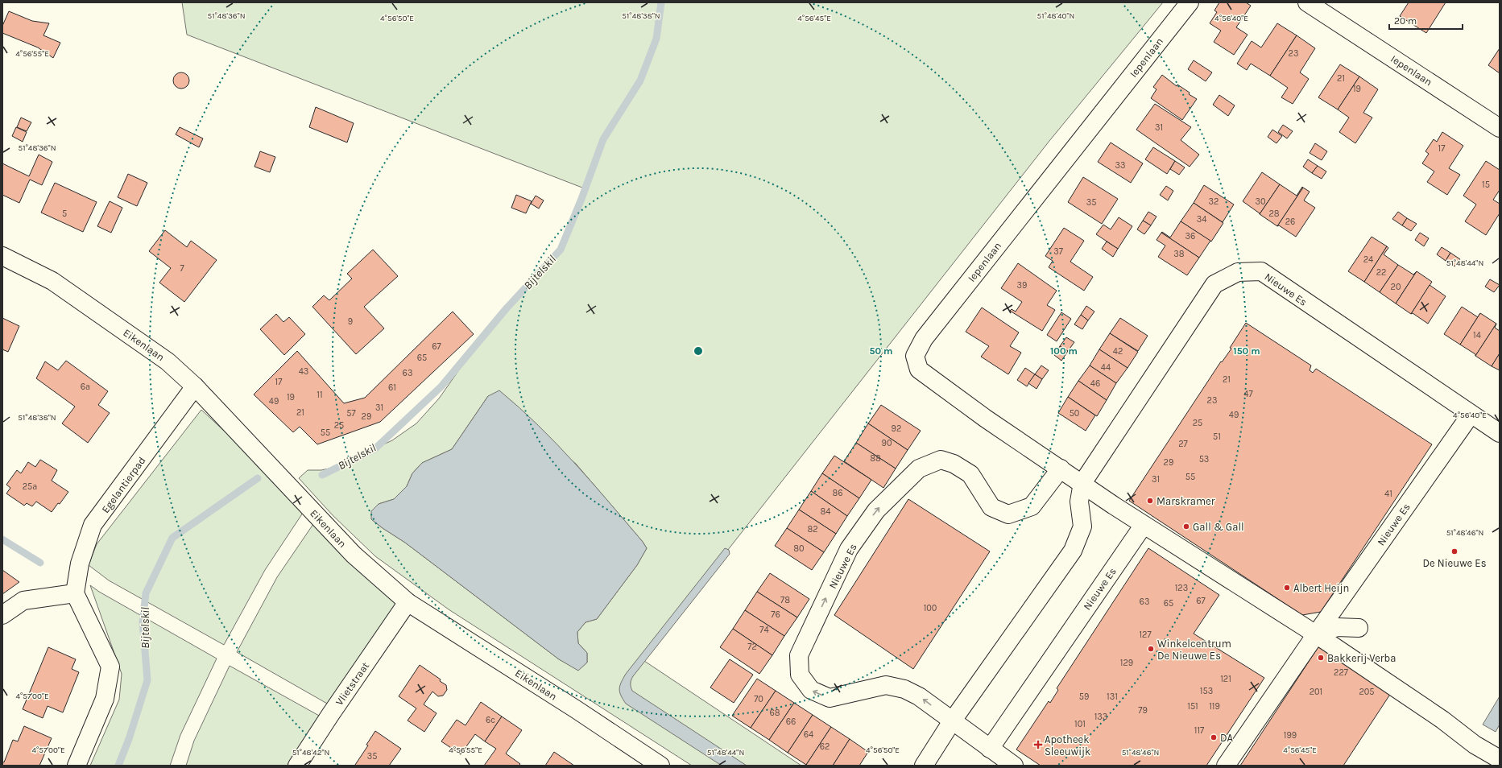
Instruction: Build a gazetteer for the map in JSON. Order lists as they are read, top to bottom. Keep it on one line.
{"streets":{"street":["Iepenlaan","Nieuwe Es","Eikenlaan","Egelantierpad","Vlietstraat"]},"crossings":[["Iepenlaan","Nieuwe Es"],["Eikenlaan","Egelantierpad"],["Eikenlaan","Vlietstraat"]],"water":["Bijtelskil"],"places":{"other":["Marskramer","Gall & Gall","De Nieuwe Es","Albert Heijn","Winkelcentrum De Nieuwe Es","Bakkerij Verba","DA"],"health":["Apotheek Sleeuwijk"]},"house_numbers":["23","21","19","31","17","33","15","32","30","35","5","28","34","26","36","37","38","24","7","22","39","20","9","14","67","42","65","44","43","63","21","17","46","6a","61","47","11","19","23","49","31","21","57","50","49","29","25","25","92","55","51","90","27","88","53","29","55","31","25a","86","41","84","82","80","123","78","67","63","65","100","76","74","127","72","129","227","121","153","201","205","59","131","70","151","119","79","68","133","6c","66","101","117","64","199","62","35"],"scale_bar":"20 m","coordinates":["51°48'36\"N","51°48'38\"N","51°48'40\"N","4°56'50\"E","4°56'45\"E","4°56'40\"E","4°56'55\"E","51°48'44\"N","51°48'46\"N","4°57'00\"E","51°48'42\"N"],"rings":["50 m","100 m","150 m"]}
